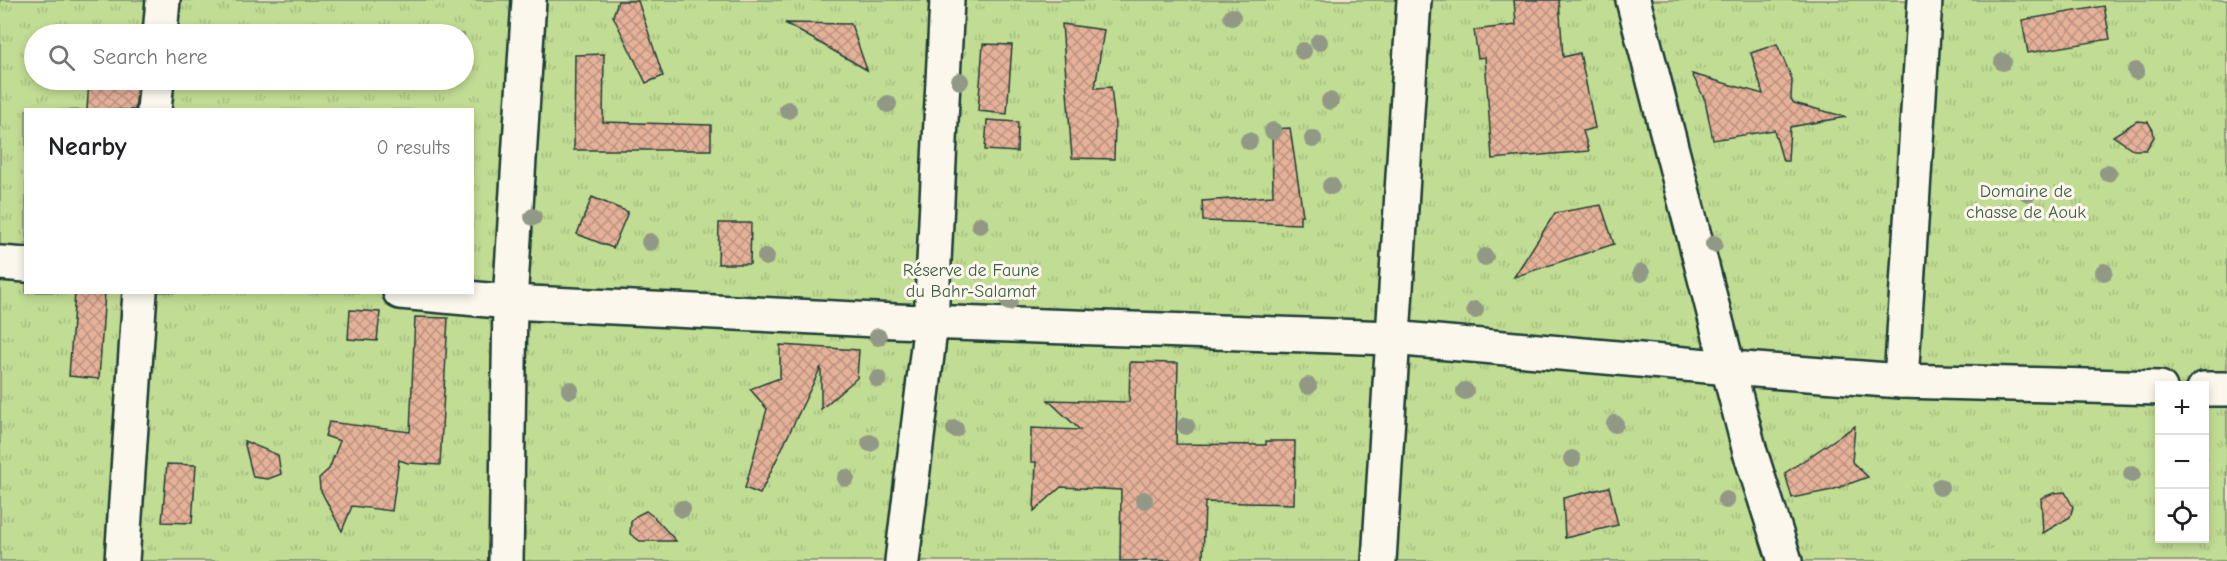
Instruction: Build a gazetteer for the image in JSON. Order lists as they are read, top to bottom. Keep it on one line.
{"parks":["Domaine de chasse de Aouk","Réserve de Faune du Bahr-Salamat"],"page":{"search":"Search here","heading":["Nearby","0 results"],"map_buttons":["+","−"]}}
